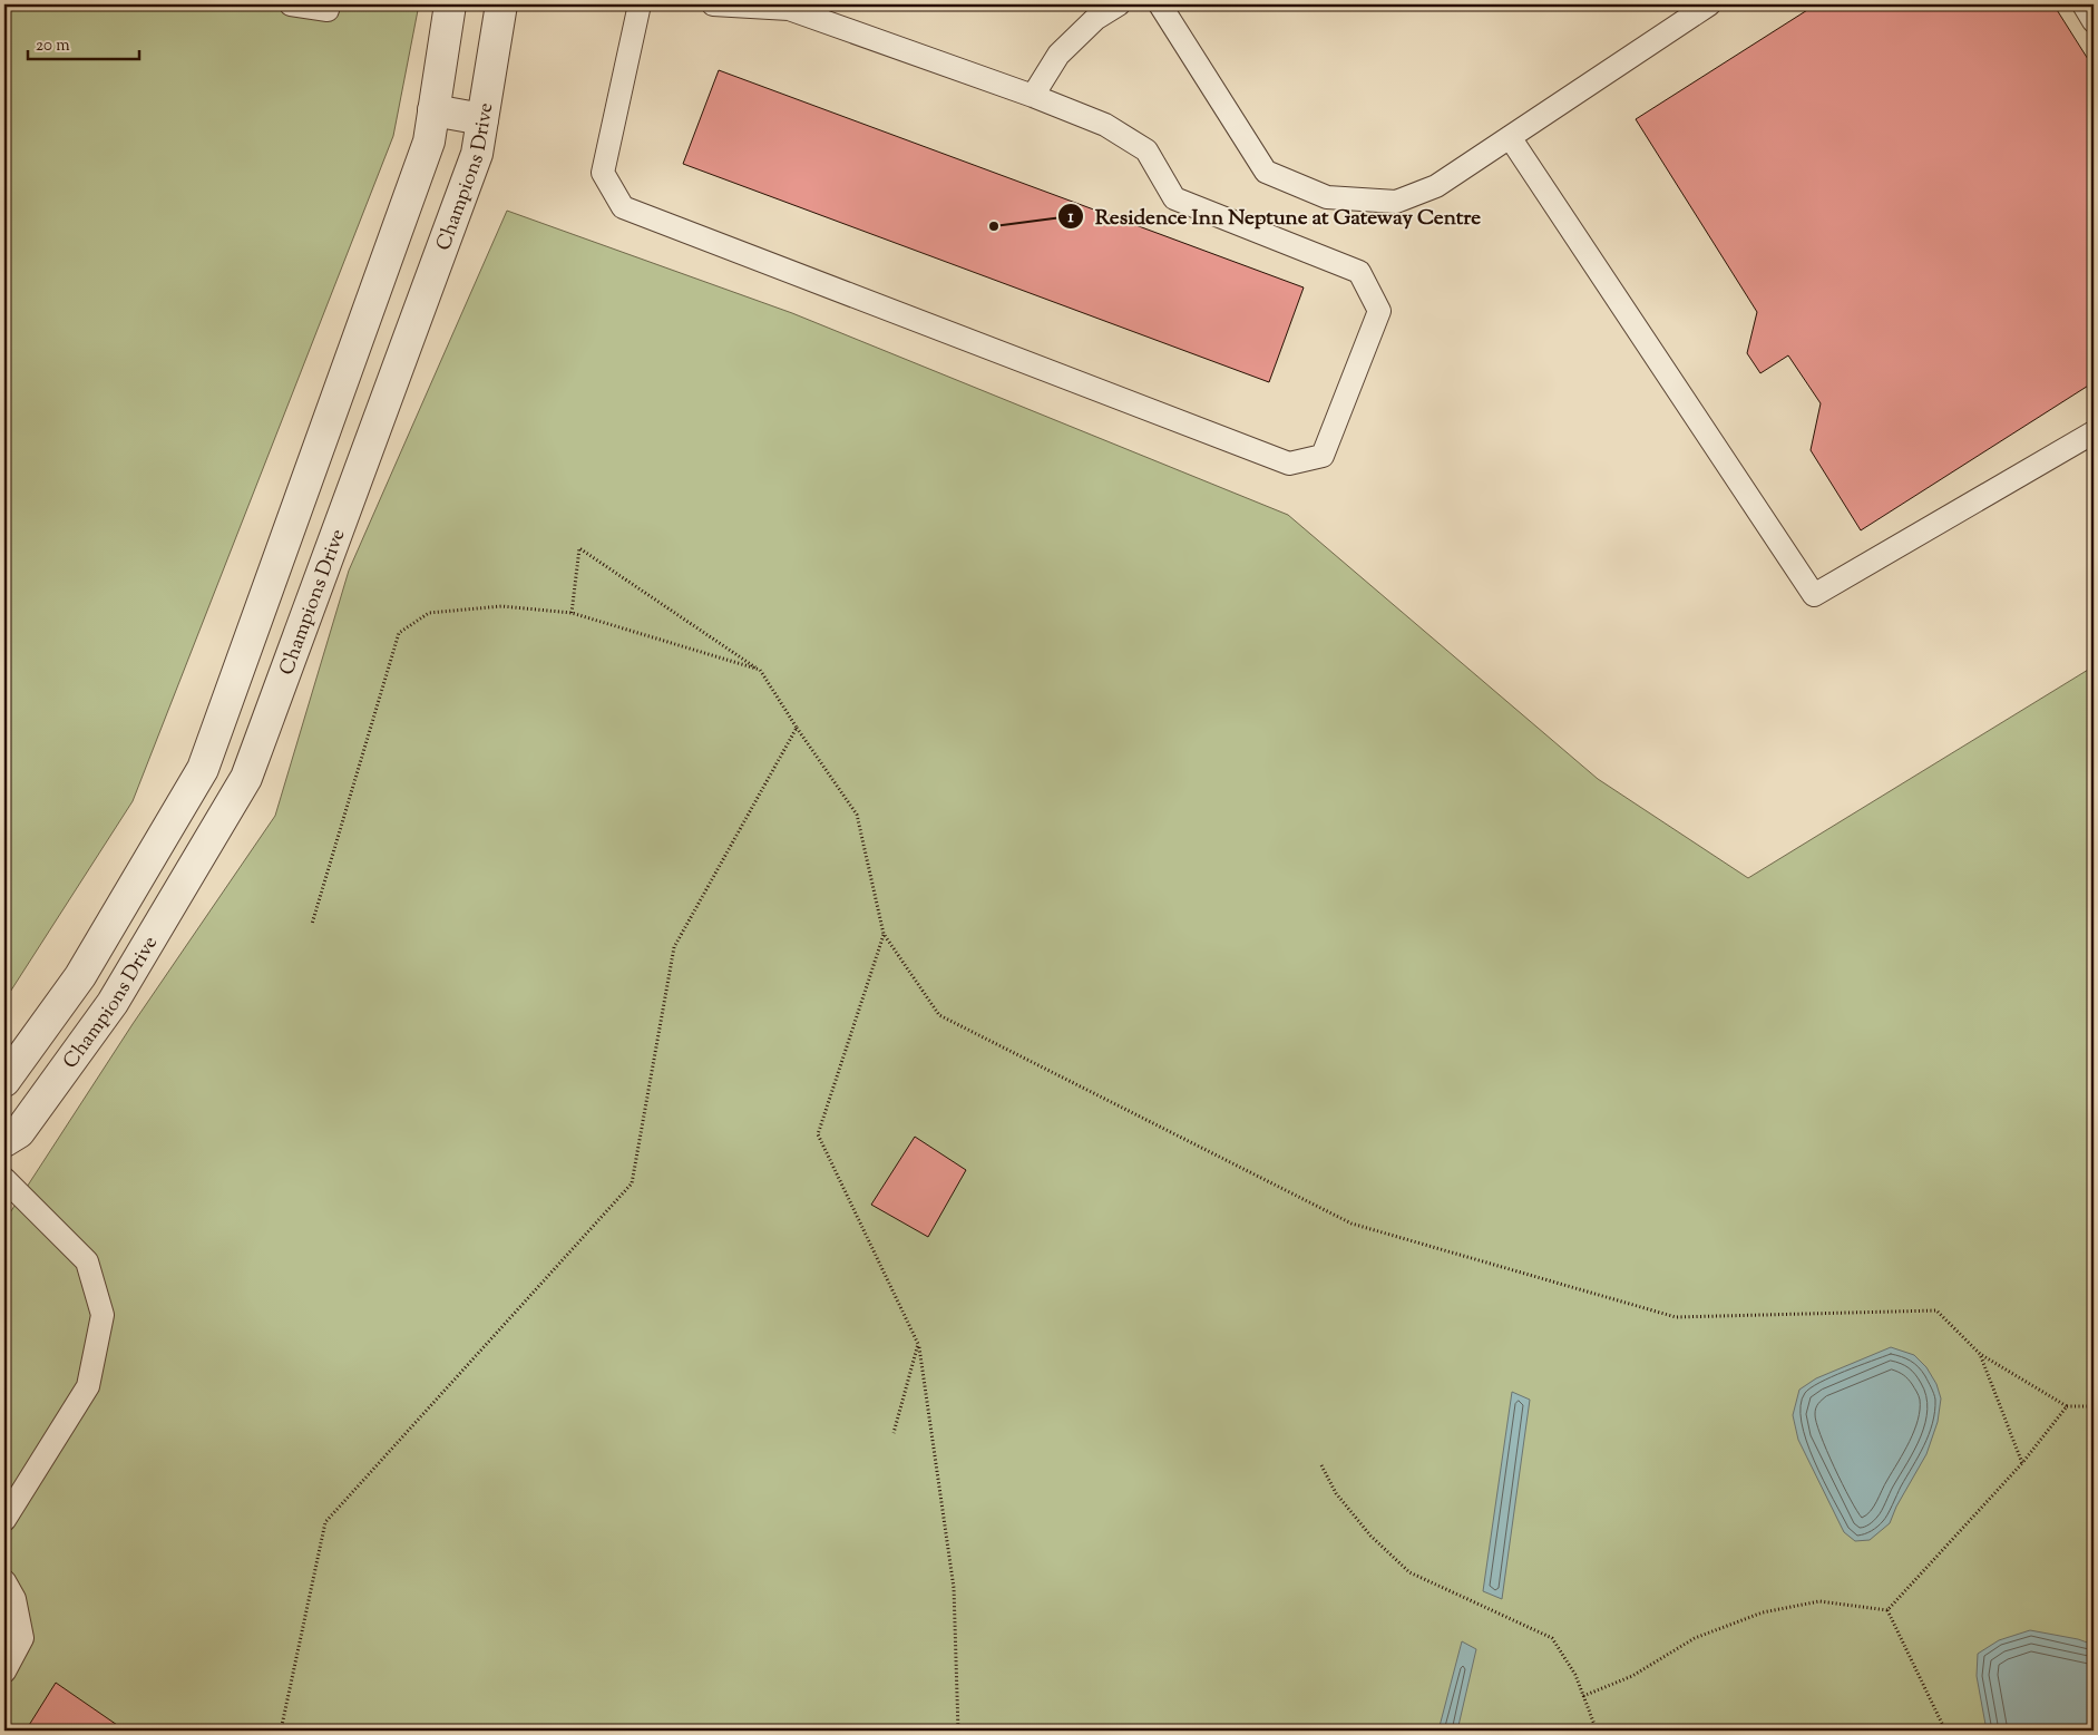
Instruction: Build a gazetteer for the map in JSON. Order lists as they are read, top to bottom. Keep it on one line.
{"streets":{"street":["Champions Drive"]},"places":["Residence Inn Neptune at Gateway Centre"],"scale_bar":"20 m"}
